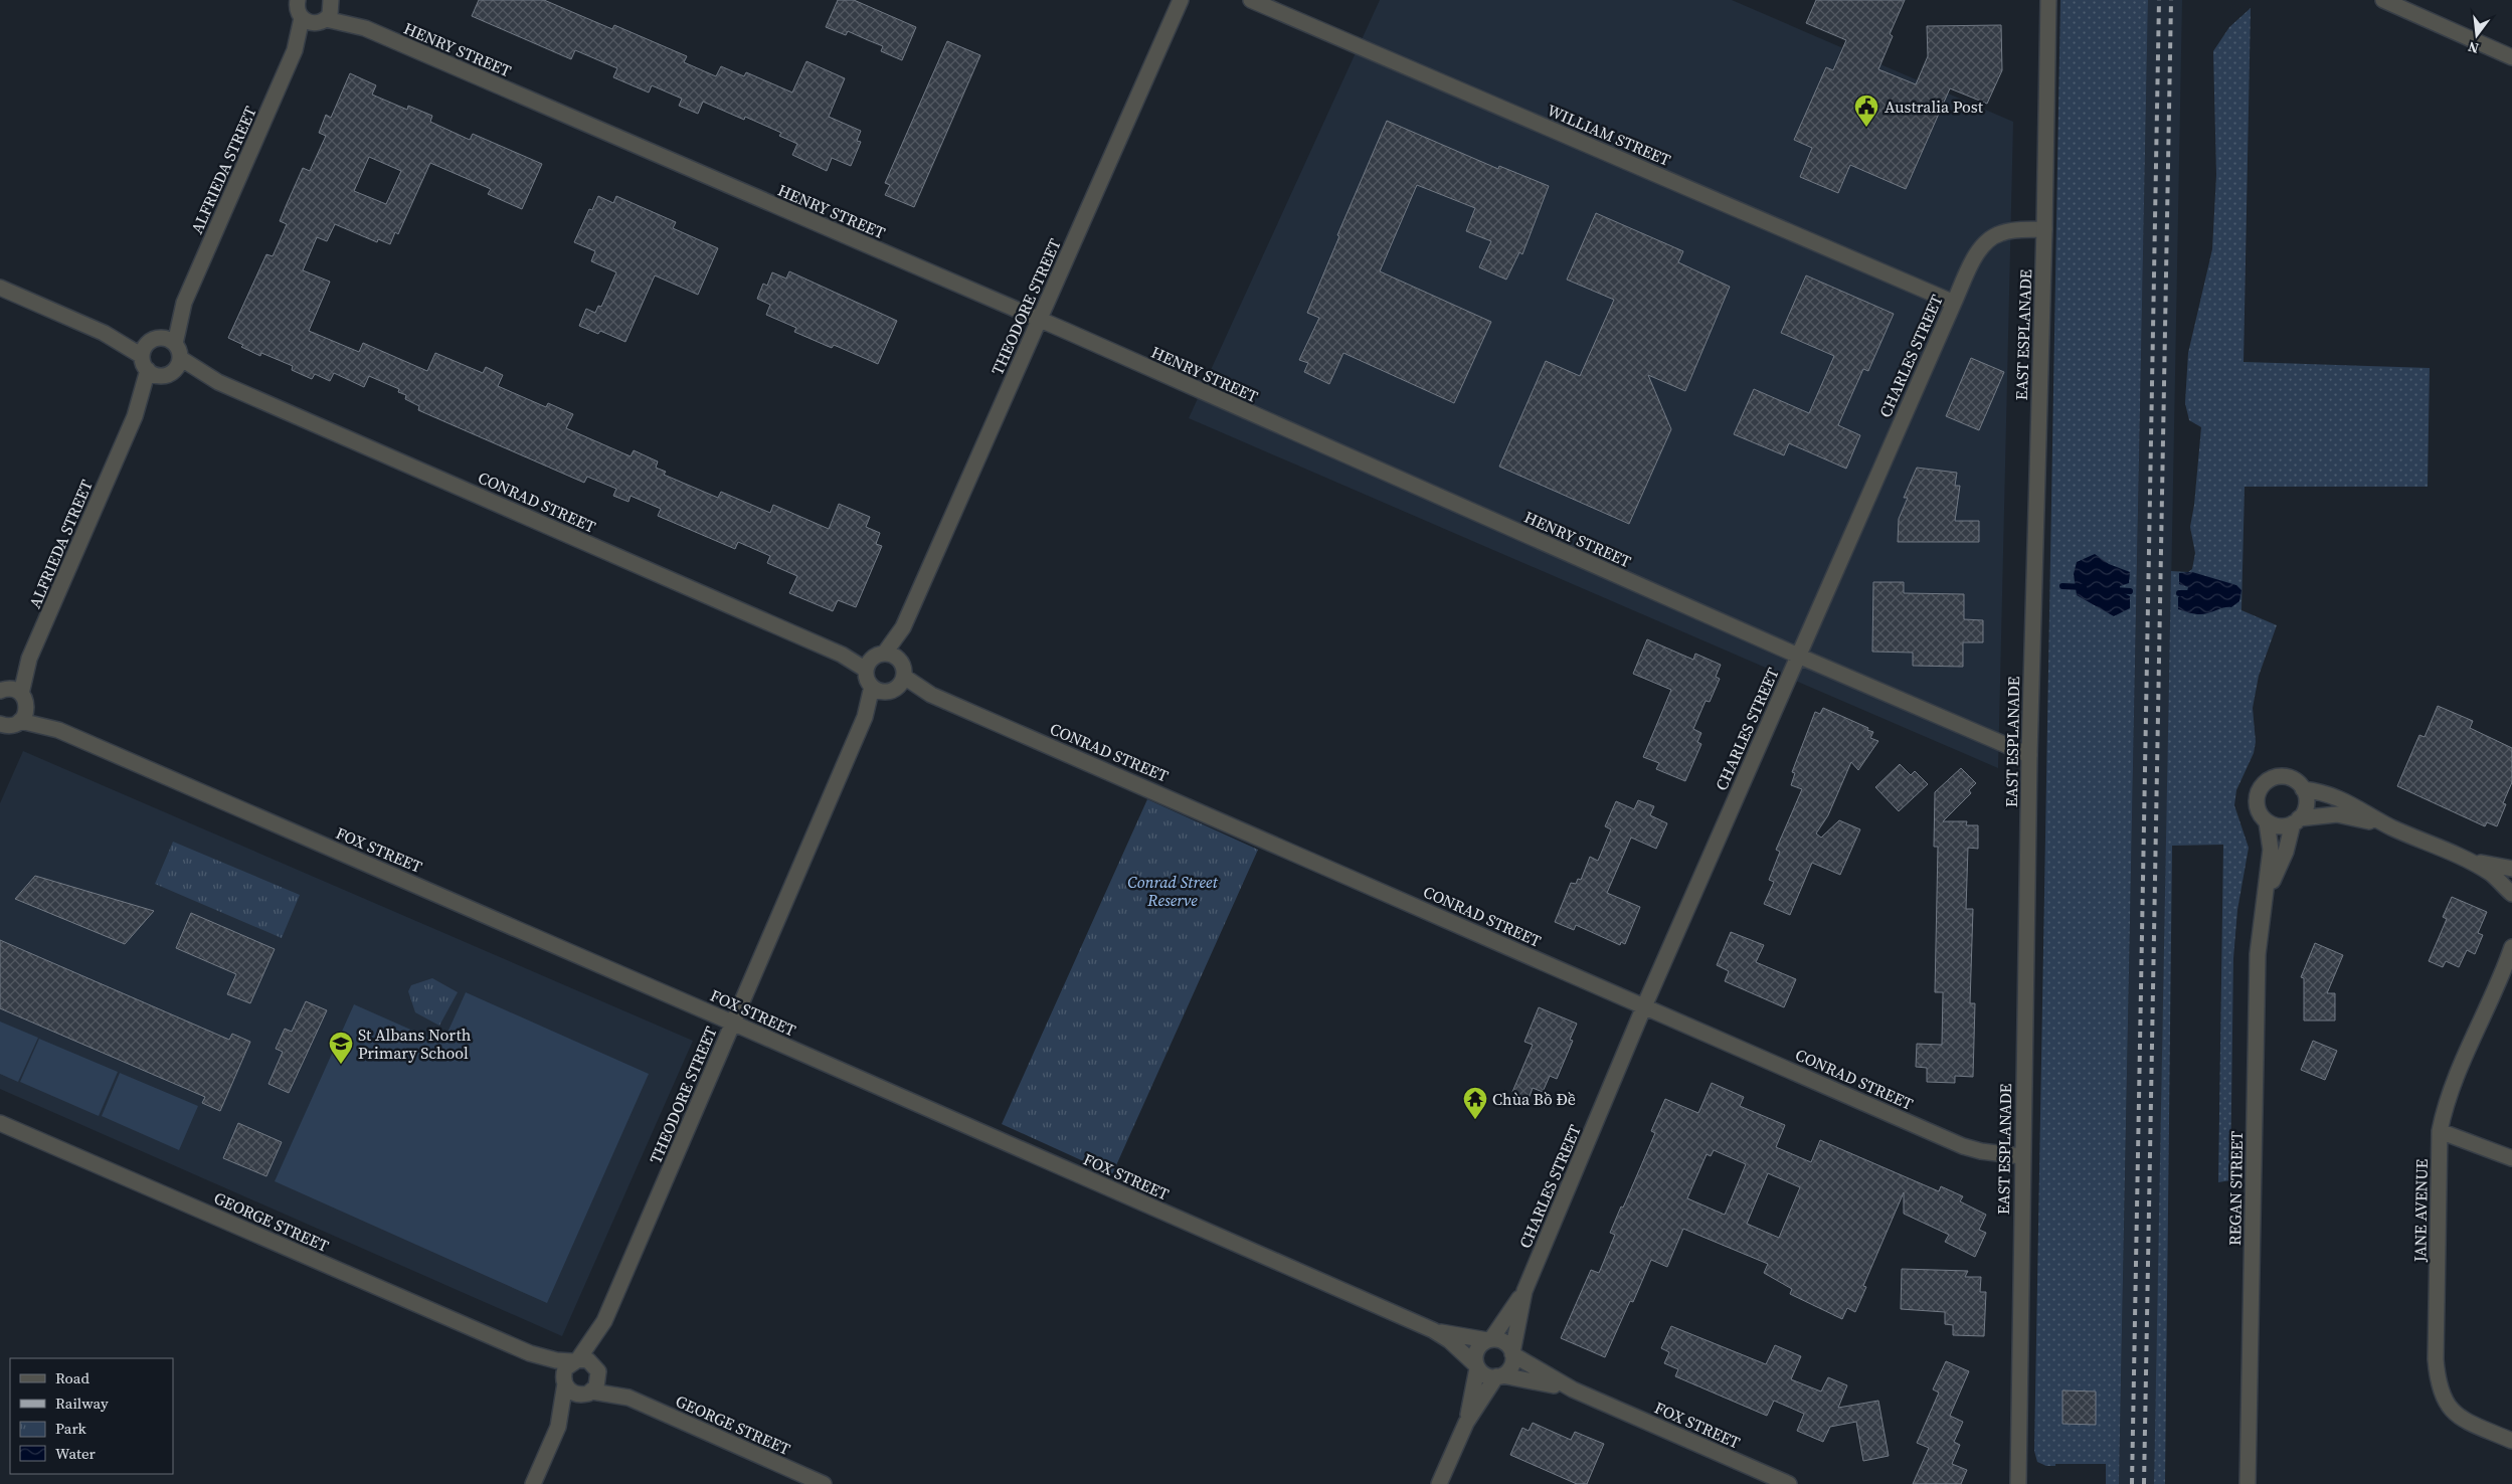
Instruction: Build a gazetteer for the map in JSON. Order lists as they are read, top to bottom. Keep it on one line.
{"streets":{"street":["HENRY STREET","WILLIAM STREET","ALFRIEDA STREET","THEODORE STREET","EAST ESPLANADE","CHARLES STREET","CONRAD STREET","FOX STREET","REGAN STREET","JANE AVENUE","GEORGE STREET"]},"crossings":[["HENRY STREET","ALFRIEDA STREET"],["HENRY STREET","THEODORE STREET"],["HENRY STREET","EAST ESPLANADE"],["HENRY STREET","CHARLES STREET"],["WILLIAM STREET","CHARLES STREET"],["ALFRIEDA STREET","CONRAD STREET"],["ALFRIEDA STREET","FOX STREET"],["THEODORE STREET","CONRAD STREET"],["THEODORE STREET","FOX STREET"],["THEODORE STREET","GEORGE STREET"],["EAST ESPLANADE","CHARLES STREET"],["EAST ESPLANADE","CONRAD STREET"],["CHARLES STREET","CONRAD STREET"],["CHARLES STREET","FOX STREET"]],"parks":["Conrad Street Reserve"],"places":{"public building":["Australia Post"],"school or university":["St Albans North Primary School"],"temple":["Chùa Bồ Đề"]},"legend":["Road","Railway","Park","Water"],"north":"bottom"}
